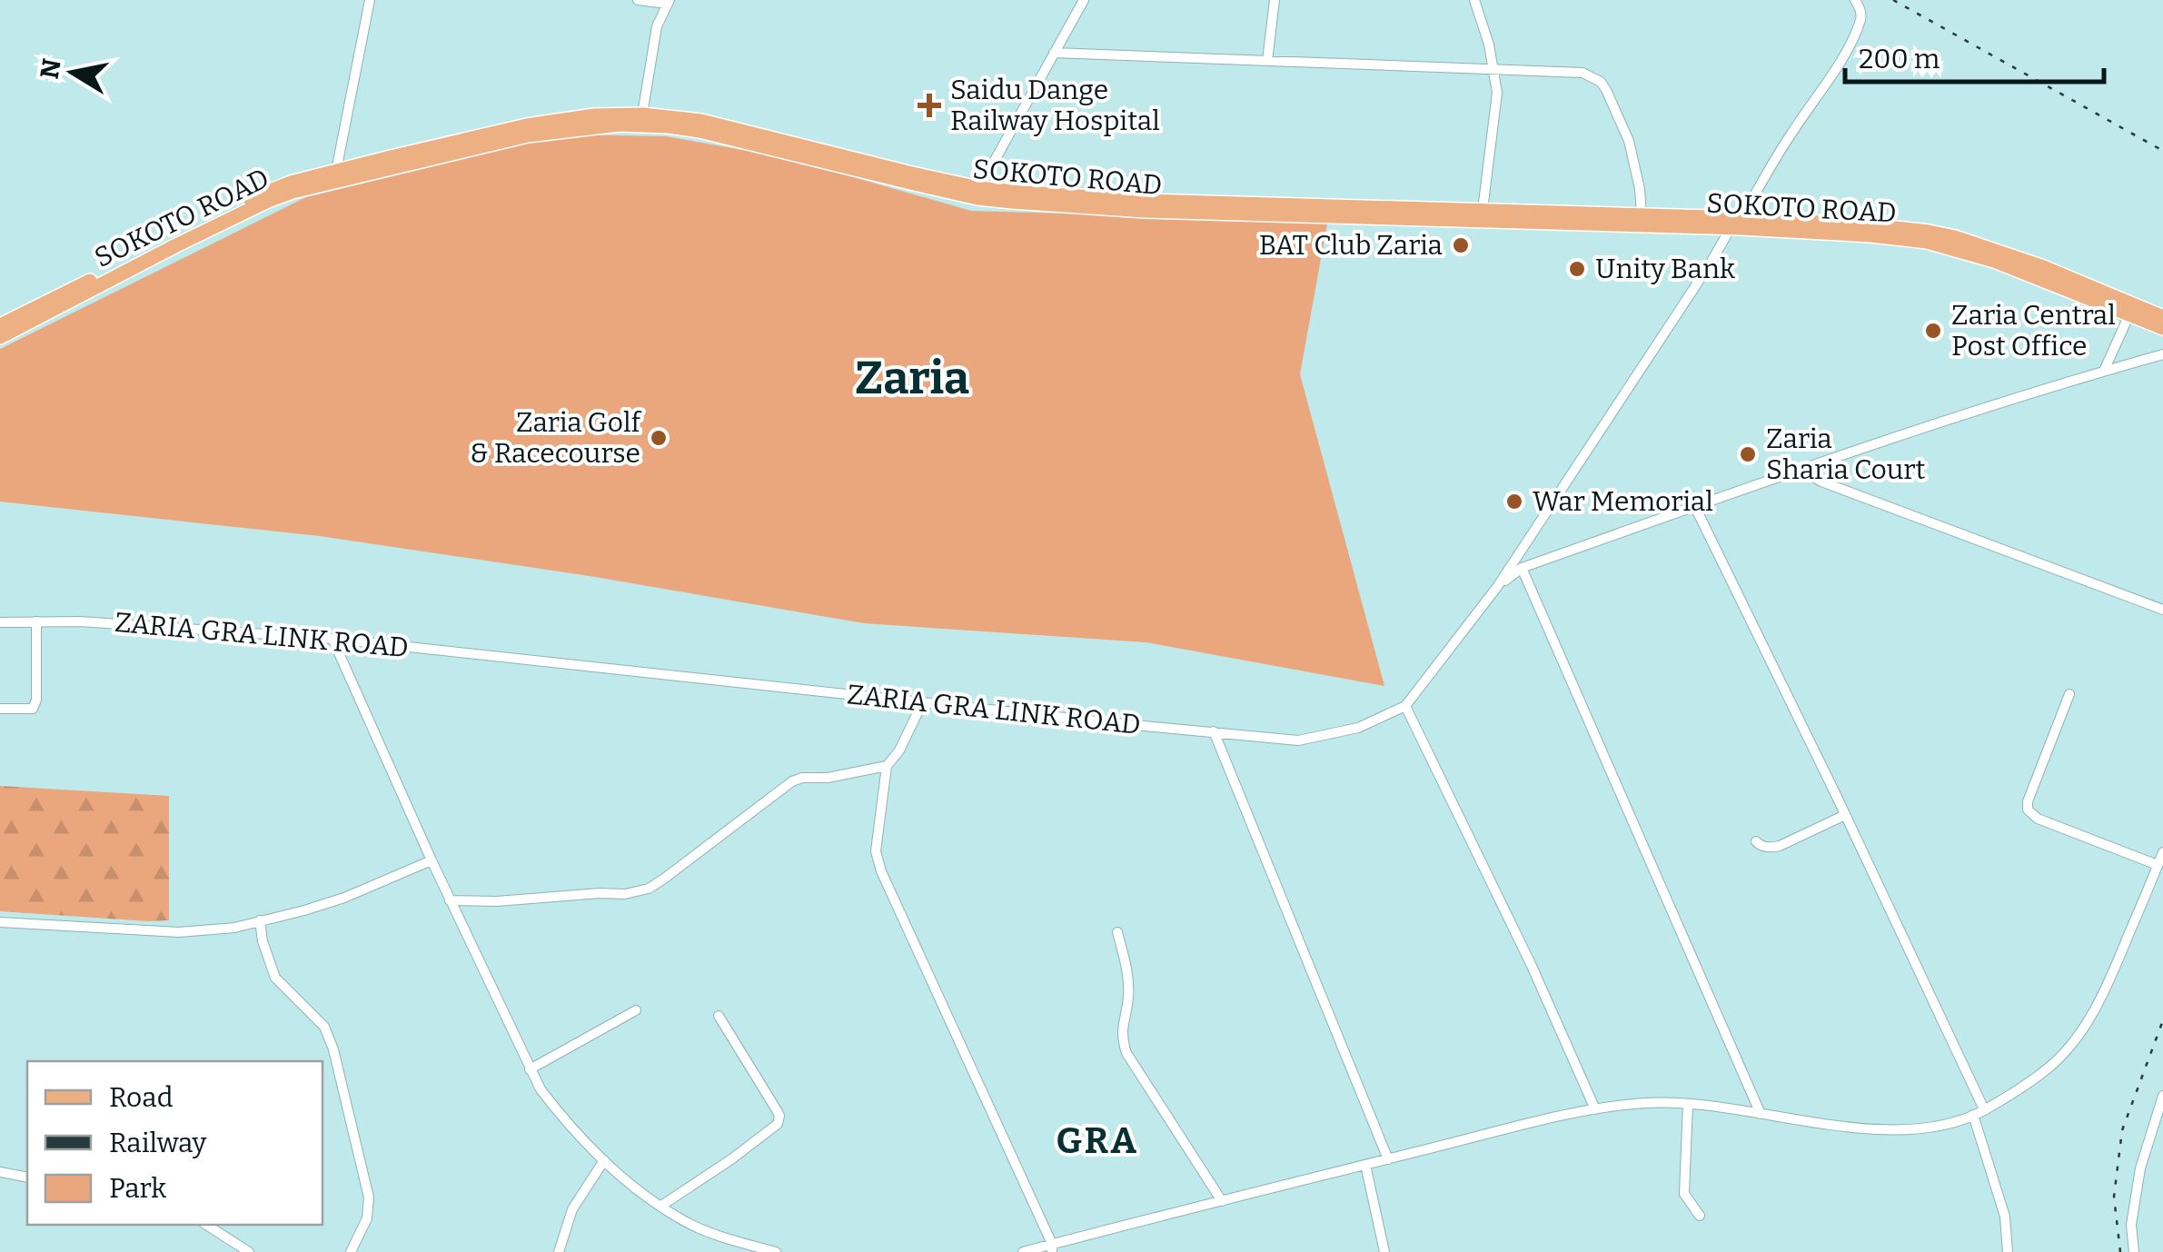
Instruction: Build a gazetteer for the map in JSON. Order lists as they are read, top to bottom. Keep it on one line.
{"streets":{"main road":["SOKOTO ROAD"],"street":["ZARIA GRA LINK ROAD"]},"crossings":[["SOKOTO ROAD","ZARIA GRA LINK ROAD"]],"districts":["Zaria","GRA"],"places":{"health":["Saidu Dange Railway Hospital"],"other":["BAT Club Zaria","Unity Bank","Zaria Central Post Office","Zaria Golf & Racecourse","Zaria Sharia Court","War Memorial"]},"legend":["Road","Railway","Park"],"scale_bar":"200 m","north":"left"}
